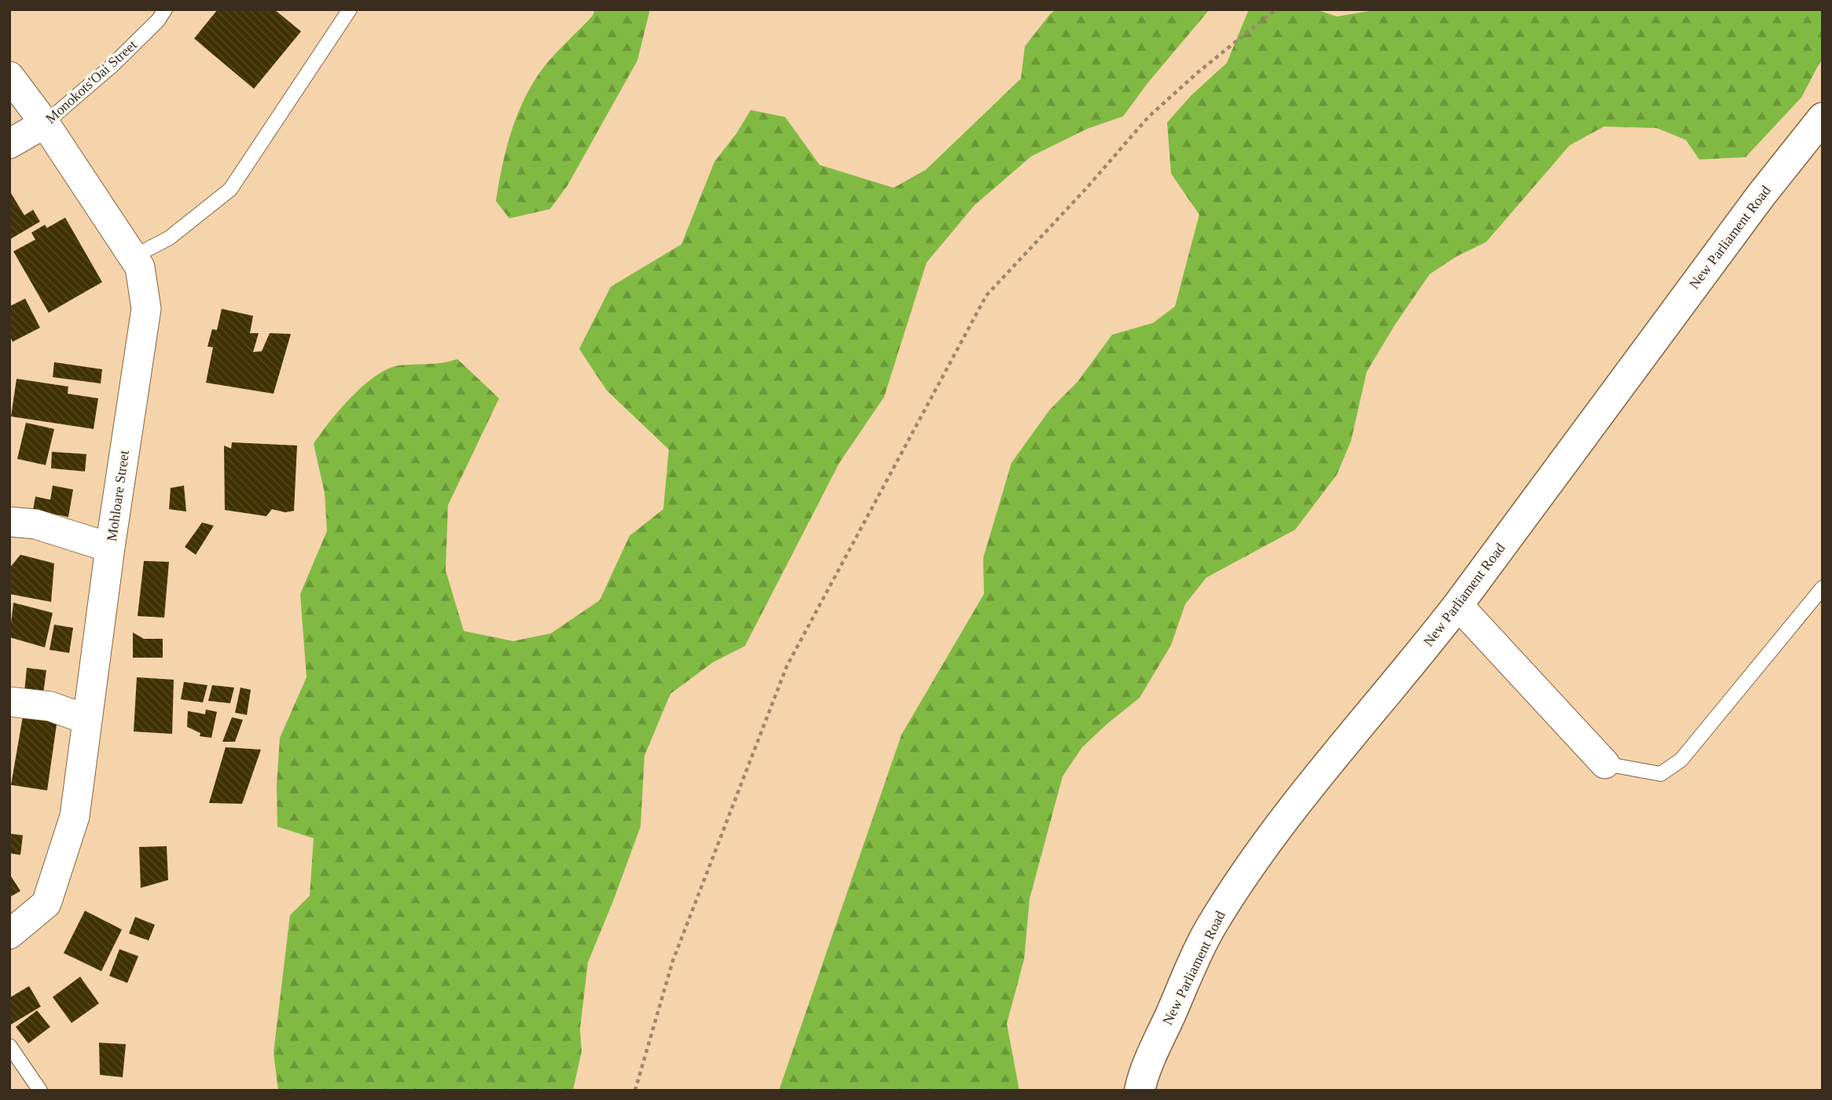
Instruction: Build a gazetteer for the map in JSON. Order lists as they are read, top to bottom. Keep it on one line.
{"streets":{"street":["Monokots'Oai Street","New Parliament Road","Mohloare Street"]},"crossings":[["Monokots'Oai Street","Mohloare Street"]]}
